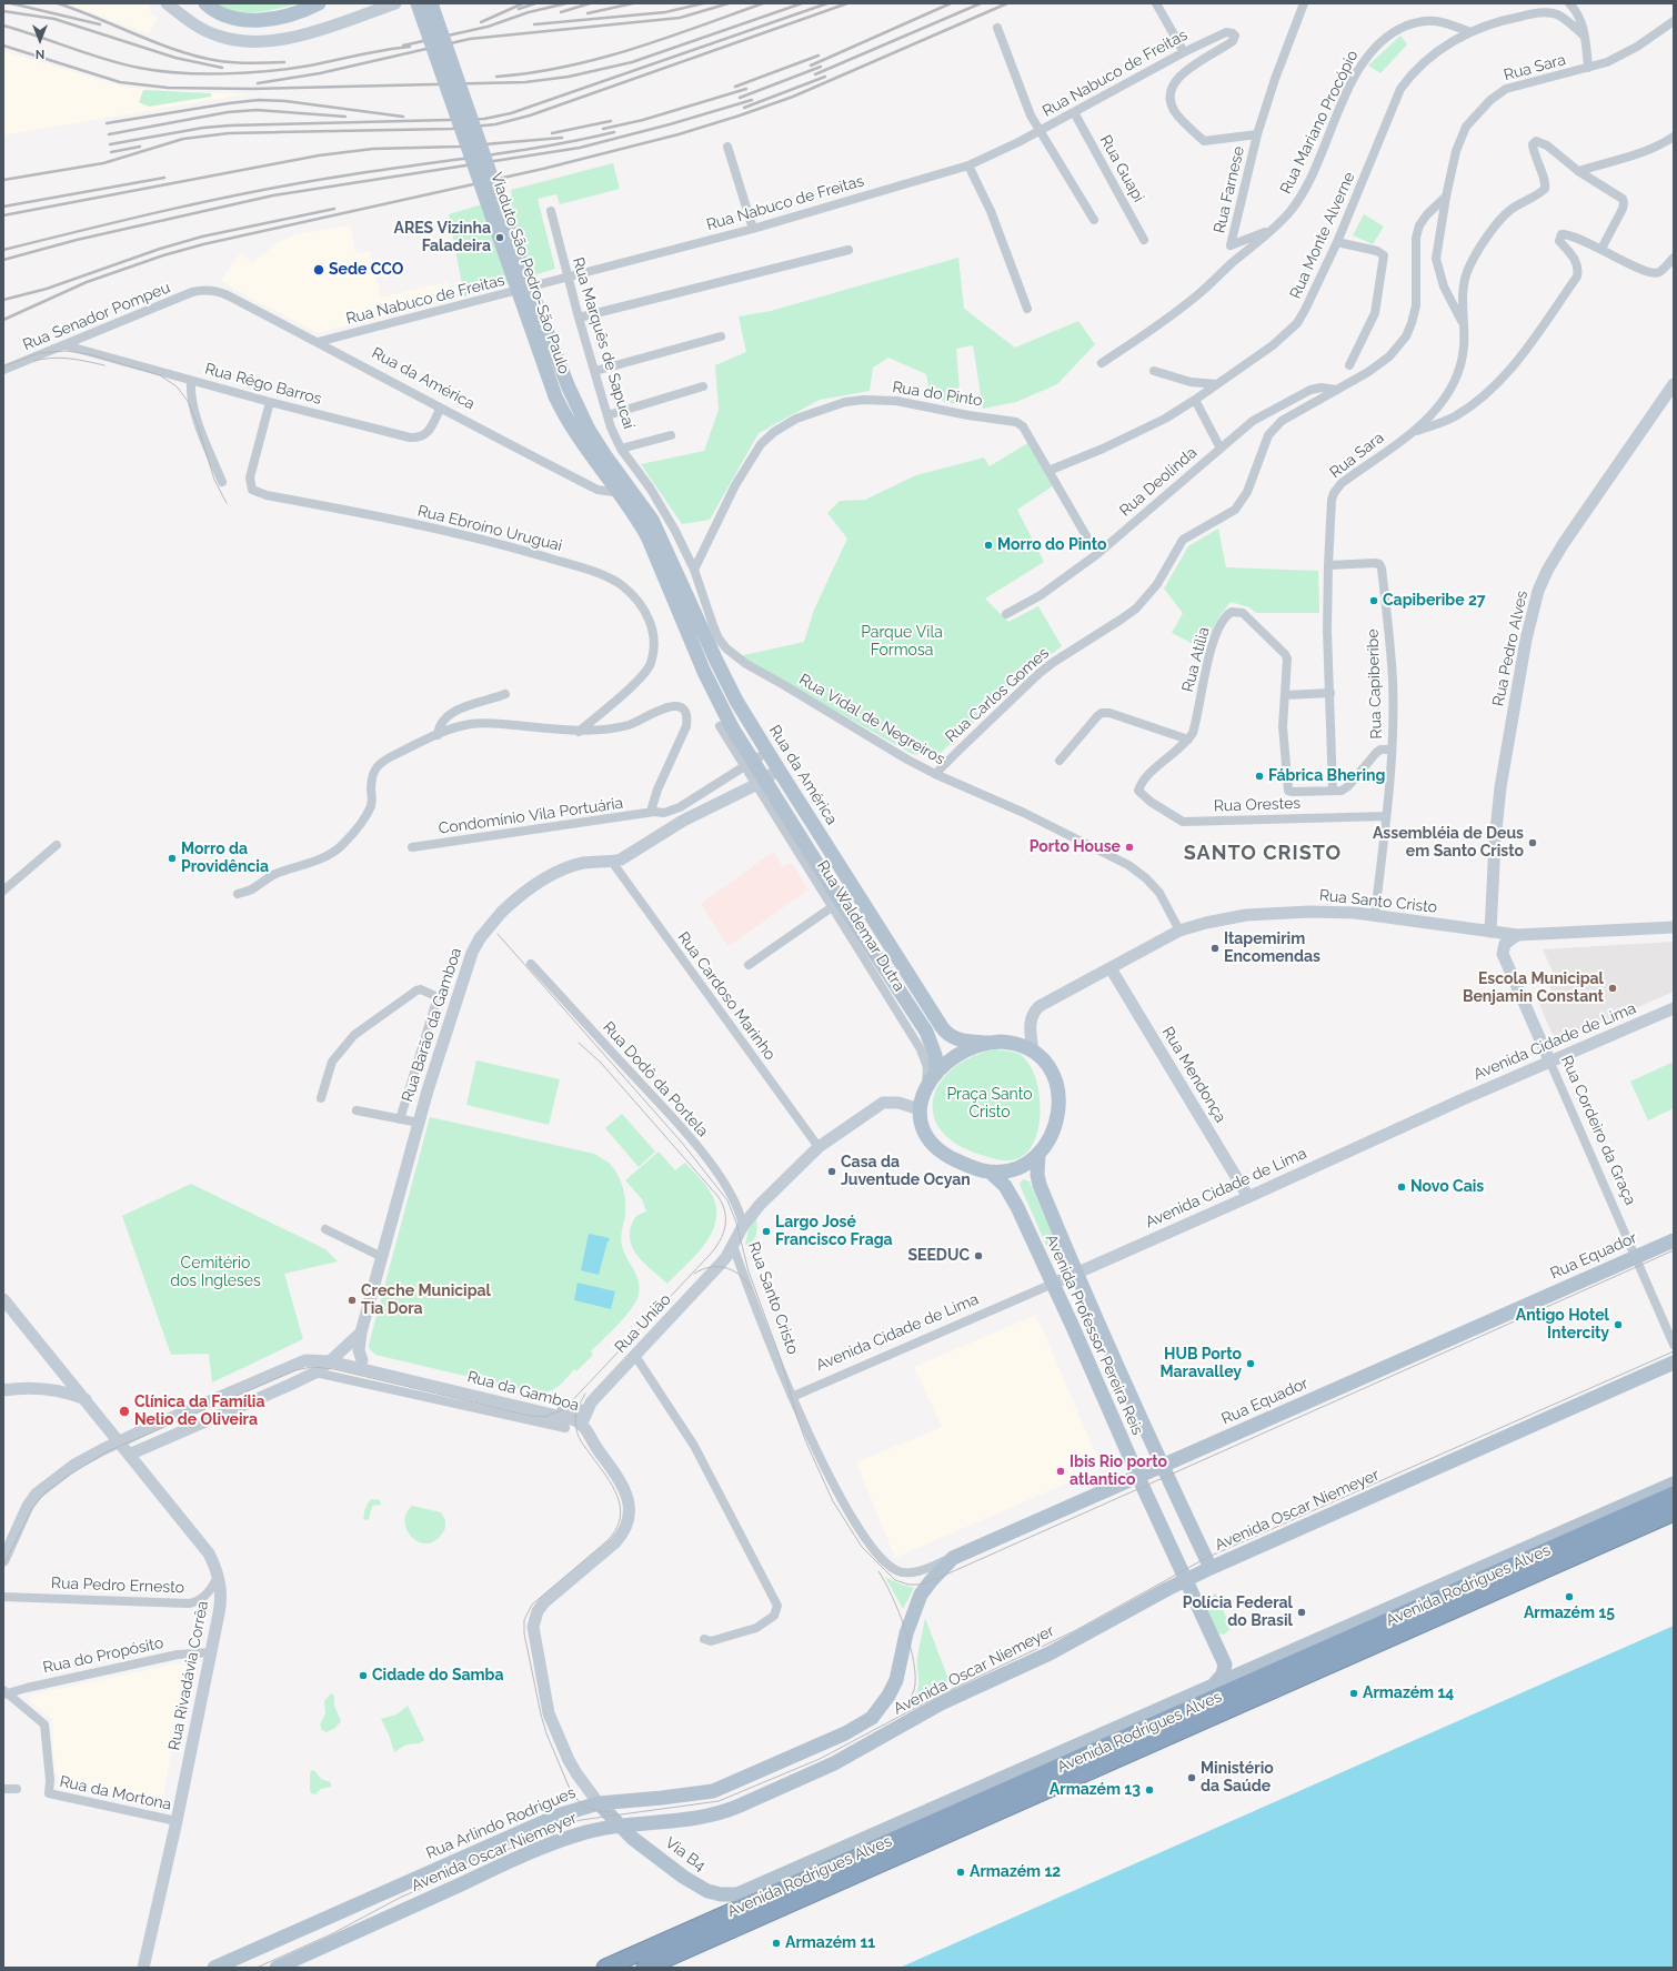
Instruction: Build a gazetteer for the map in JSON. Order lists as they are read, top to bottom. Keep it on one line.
{"streets":{"highway":["Avenida Rodrigues Alves"],"main road":["Viaduto São Pedro-São Paulo","Rua da América","Rua Equador","Avenida Professor Pereira Reis","Avenida Oscar Niemeyer","Rua Arlindo Rodrigues","Via B4"],"street":["Rua Sara","Rua Nabuco de Freitas","Rua Mariano Procópio","Rua Guapi","Rua Farnese","Rua Monte Alverne","Rua Senador Pompeu","Rua Marquês de Sapucaí","Rua Rêgo Barros","Rua do Pinto","Rua Deolinda","Rua Ebroíno Uruguai","Rua Pedro Alves","Rua Atília","Rua Capiberibe","Rua Carlos Gomes","Rua Vidal de Negreiros","Rua Orestes","Condomínio Vila Portuária","Rua Santo Cristo","Rua Waldemar Dutra","Rua Cardoso Marinho","Rua Barão da Gamboa","Avenida Cidade de Lima","Rua Mendonça","Rua Dodô da Portela","Rua Cordeiro da Graça","Rua União","Rua da Gamboa","Rua Pedro Ernesto","Rua do Propósito","Rua Rivadávia Corrêa","Rua da Mortona"]},"crossings":[["Rua Sara","Rua Atília"],["Rua Sara","Rua Capiberibe"],["Rua Sara","Rua Carlos Gomes"],["Rua Nabuco de Freitas","Rua Guapi"],["Rua Nabuco de Freitas","Rua Farnese"],["Rua Nabuco de Freitas","Rua Marquês de Sapucaí"],["Rua Nabuco de Freitas","Rua da América"],["Rua Mariano Procópio","Rua Farnese"],["Rua Mariano Procópio","Rua Monte Alverne"],["Rua Monte Alverne","Rua do Pinto"],["Viaduto São Pedro-São Paulo","Rua da América"],["Viaduto São Pedro-São Paulo","Rua Santo Cristo"],["Viaduto São Pedro-São Paulo","Rua Waldemar Dutra"],["Viaduto São Pedro-São Paulo","Avenida Professor Pereira Reis"],["Rua Senador Pompeu","Rua da América"],["Rua Senador Pompeu","Rua Rêgo Barros"],["Rua Marquês de Sapucaí","Rua do Pinto"],["Rua Marquês de Sapucaí","Rua Vidal de Negreiros"],["Rua da América","Rua Rêgo Barros"],["Rua da América","Condomínio Vila Portuária"],["Rua da América","Rua Santo Cristo"],["Rua da América","Rua Waldemar Dutra"],["Rua da América","Rua Barão da Gamboa"],["Rua da América","Avenida Professor Pereira Reis"],["Rua Rêgo Barros","Rua Ebroíno Uruguai"],["Rua do Pinto","Rua Vidal de Negreiros"],["Rua Deolinda","Rua Carlos Gomes"],["Rua Pedro Alves","Rua Santo Cristo"],["Rua Atília","Rua Orestes"],["Rua Carlos Gomes","Rua Vidal de Negreiros"],["Rua Vidal de Negreiros","Rua Santo Cristo"],["Condomínio Vila Portuária","Rua Waldemar Dutra"],["Rua Santo Cristo","Rua Waldemar Dutra"],["Rua Santo Cristo","Rua Cardoso Marinho"],["Rua Santo Cristo","Avenida Cidade de Lima"],["Rua Santo Cristo","Rua Mendonça"],["Rua Santo Cristo","Rua Dodô da Portela"],["Rua Santo Cristo","Rua Cordeiro da Graça"],["Rua Santo Cristo","Rua Equador"],["Rua Santo Cristo","Rua União"],["Rua Santo Cristo","Avenida Professor Pereira Reis"],["Rua Waldemar Dutra","Rua Barão da Gamboa"],["Rua Waldemar Dutra","Avenida Professor Pereira Reis"],["Rua Cardoso Marinho","Rua Barão da Gamboa"],["Rua Barão da Gamboa","Rua da Gamboa"],["Avenida Cidade de Lima","Rua Mendonça"],["Avenida Cidade de Lima","Rua Cordeiro da Graça"],["Avenida Cidade de Lima","Avenida Professor Pereira Reis"],["Rua Cordeiro da Graça","Rua Equador"],["Rua Equador","Avenida Professor Pereira Reis"],["Rua Equador","Rua Arlindo Rodrigues"],["Rua União","Rua da Gamboa"],["Avenida Professor Pereira Reis","Avenida Oscar Niemeyer"],["Avenida Professor Pereira Reis","Avenida Rodrigues Alves"],["Rua da Gamboa","Rua Rivadávia Corrêa"],["Rua da Gamboa","Rua Arlindo Rodrigues"],["Avenida Oscar Niemeyer","Via B4"],["Rua Pedro Ernesto","Rua Rivadávia Corrêa"],["Avenida Rodrigues Alves","Via B4"],["Rua do Propósito","Rua Rivadávia Corrêa"],["Rua do Propósito","Rua da Mortona"],["Rua Rivadávia Corrêa","Rua da Mortona"]],"districts":["SANTO CRISTO"],"parks":["Parque Vila Formosa","Praça Santo Cristo","Cemitério dos Ingleses"],"places":["ARES Vizinha Faladeira","Sede CCO","Morro do Pinto","Capiberibe 27","Fábrica Bhering","Assembléia de Deus em Santo Cristo","Porto House","Morro da Providência","Itapemirim Encomendas","Escola Municipal Benjamin Constant","Casa da Juventude Ocyan","Novo Cais","Largo José Francisco Fraga","SEEDUC","Creche Municipal Tia Dora","Antigo Hotel Intercity","HUB Porto Maravalley","Clínica da Família Nelio de Oliveira","Ibis Rio porto atlantico","Armazém 15","Polícia Federal do Brasil","Cidade do Samba","Armazém 14","Ministério da Saúde","Armazém 13","Armazém 12","Armazém 11"],"north":"bottom"}
